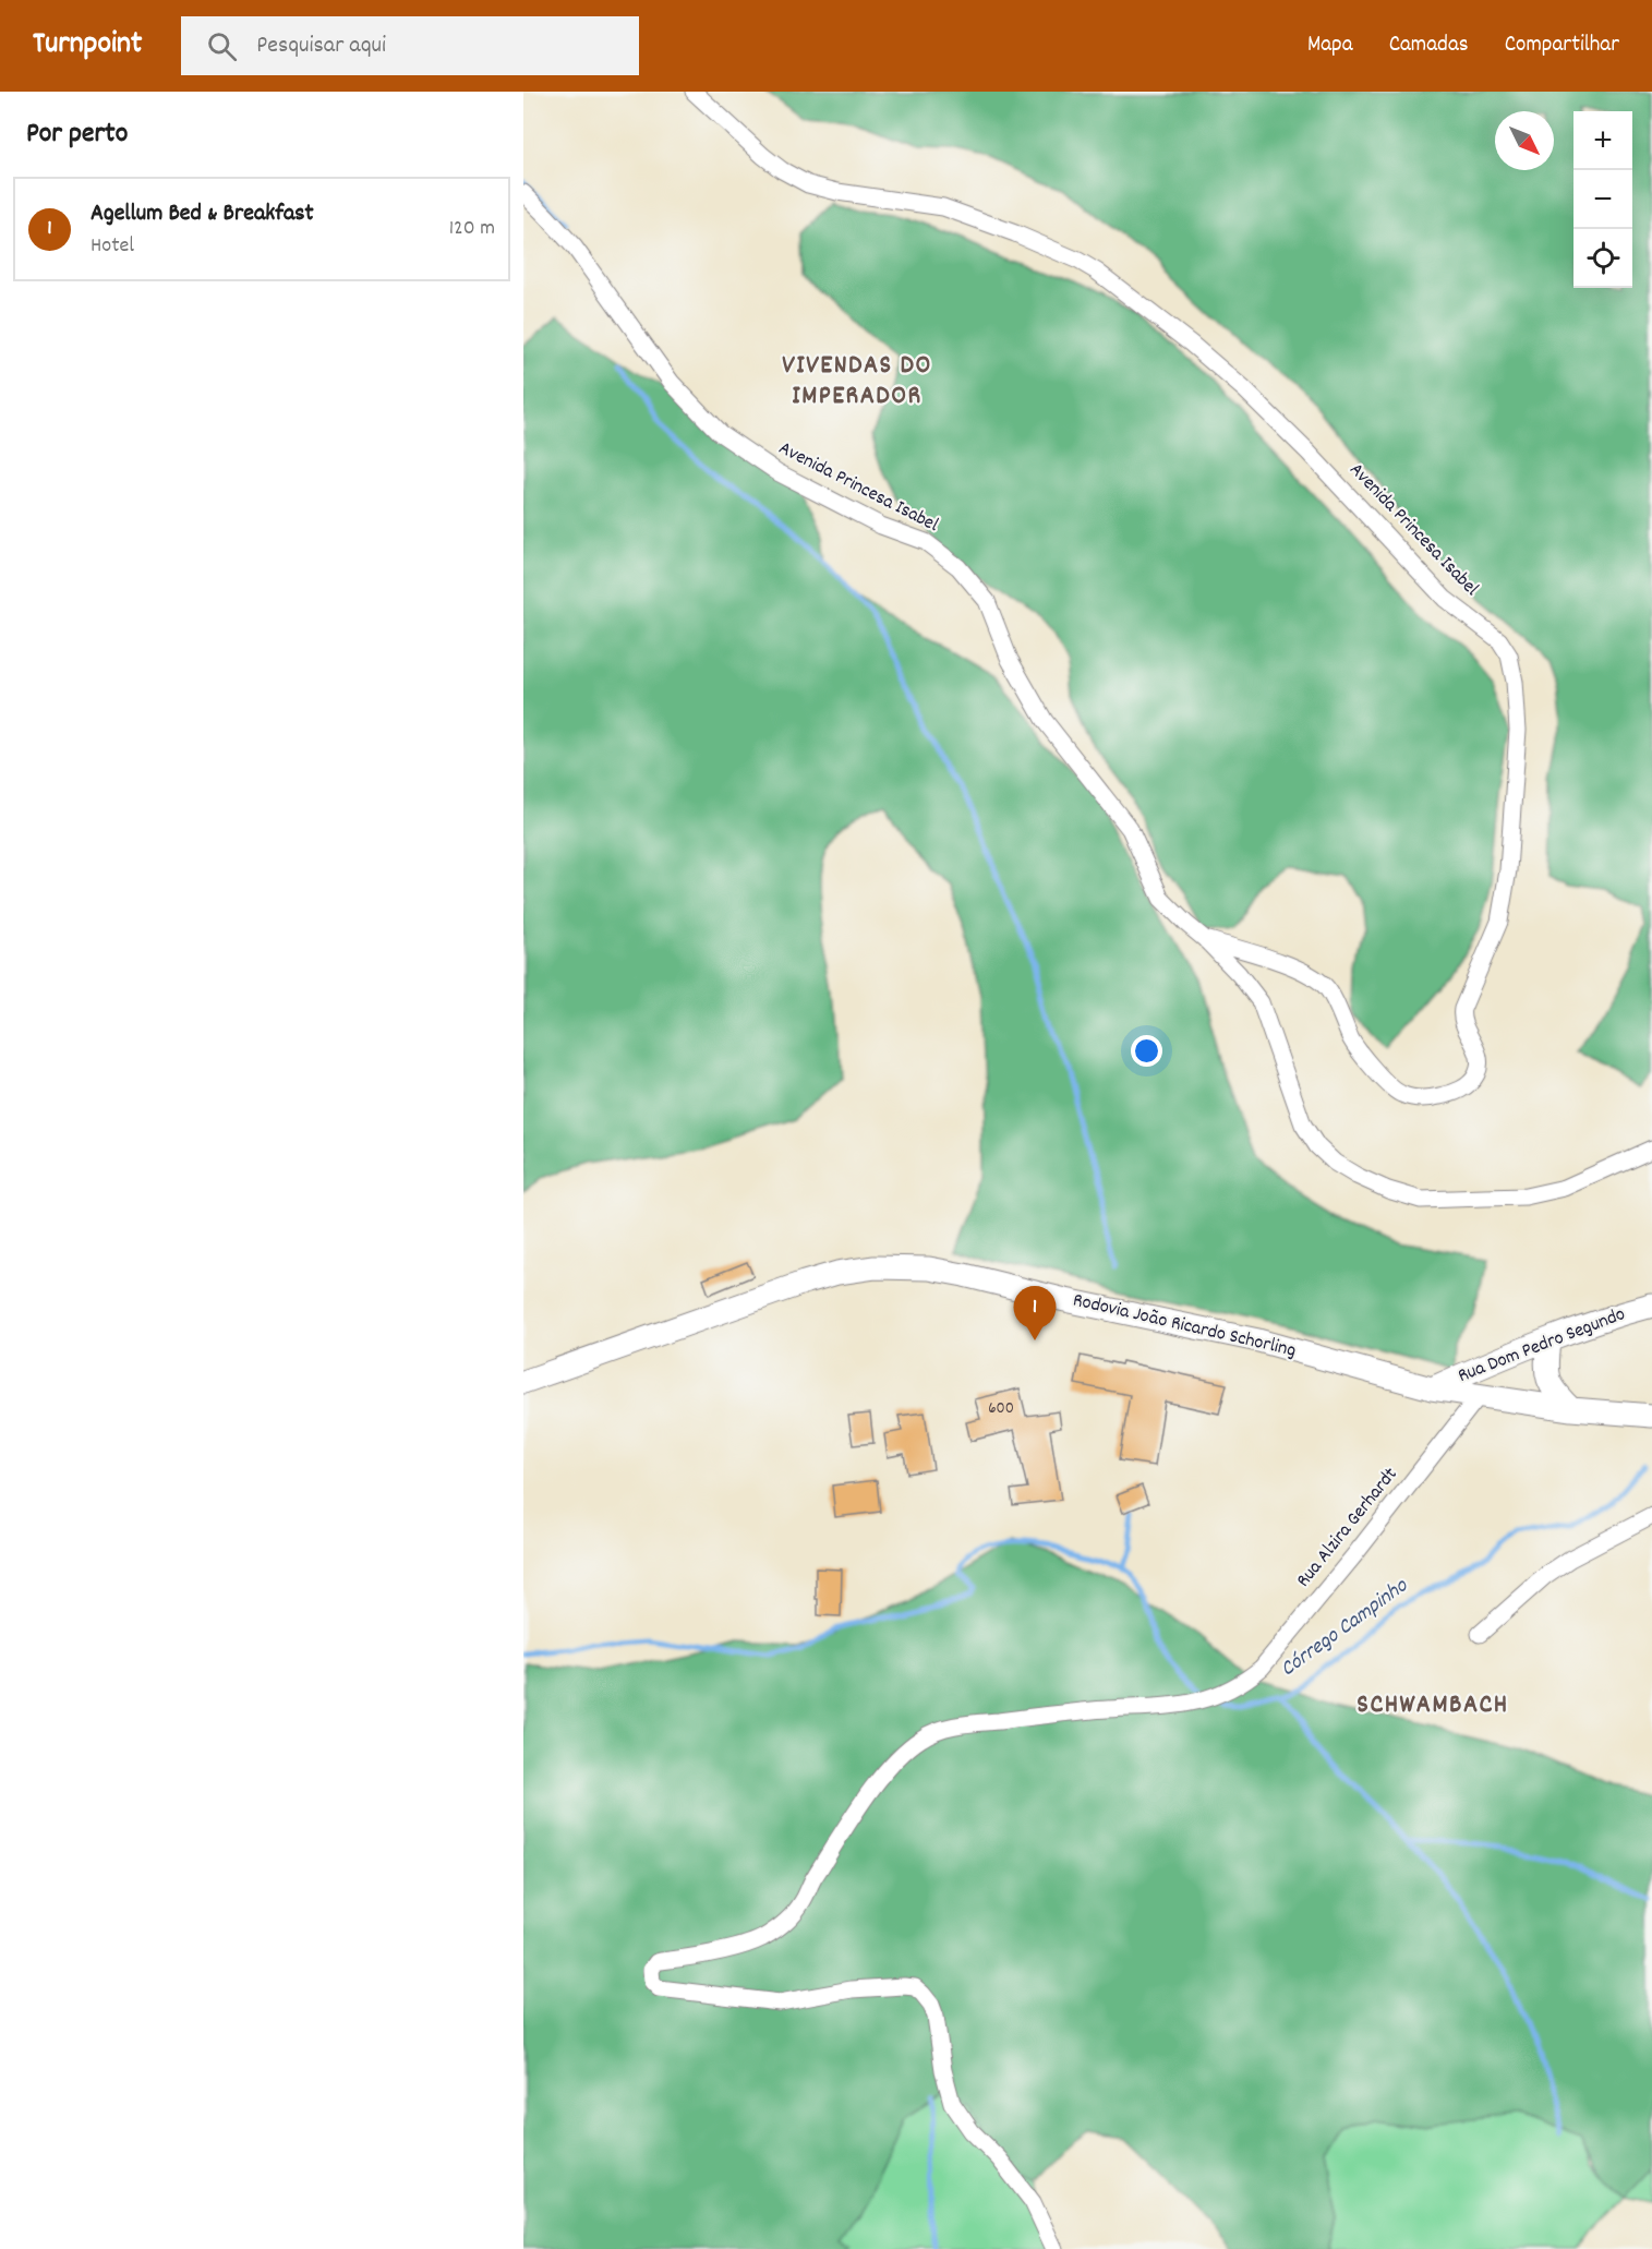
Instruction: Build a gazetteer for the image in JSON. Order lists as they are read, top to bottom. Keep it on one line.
{"streets":{"main road":["Rodovia João Ricardo Schorling","Rua Dom Pedro Segundo"],"street":["Avenida Princesa Isabel","Rua Alzira Gerhardt"]},"crossings":[["Rodovia João Ricardo Schorling","Rua Dom Pedro Segundo"],["Rodovia João Ricardo Schorling","Rua Alzira Gerhardt"]],"districts":["VIVENDAS DO IMPERADOR","SCHWAMBACH"],"water":["Córrego Campinho"],"house_numbers":["600"],"north":"bottom right","page":{"header":"Turnpoint","search":"Pesquisar aqui","nav":["Mapa","Camadas","Compartilhar"],"heading":"Por perto","map_buttons":["+","−"],"list":[{"mark":"1","name":"Agellum Bed & Breakfast","note":"Hotel","value":"120 m"}],"pins":"1"}}
